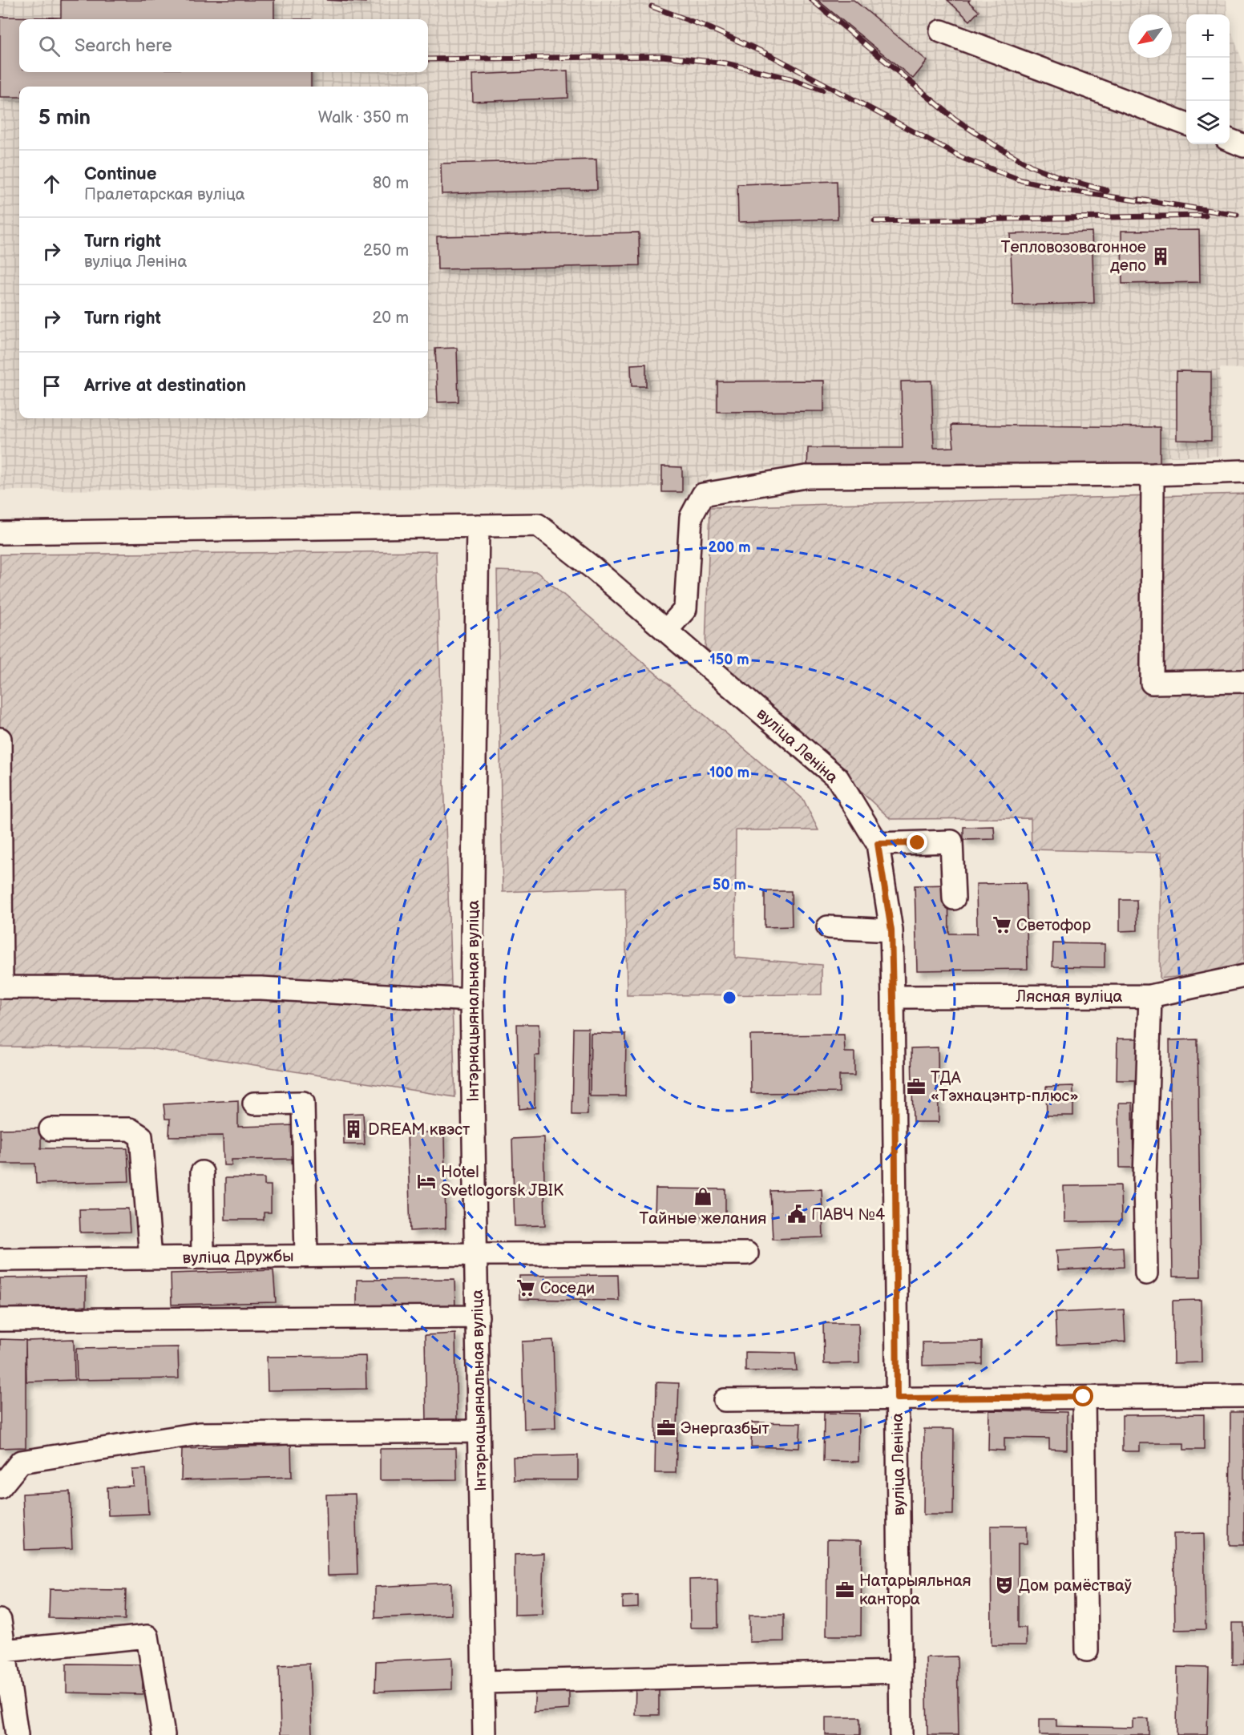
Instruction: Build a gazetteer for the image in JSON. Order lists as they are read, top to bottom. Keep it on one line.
{"streets":{"street":["вуліца Леніна","Лясная вуліца","Інтэрнацыянальная вуліца","вуліца Дружбы"]},"crossings":[["вуліца Леніна","Лясная вуліца"],["вуліца Леніна","Інтэрнацыянальная вуліца"],["Інтэрнацыянальная вуліца","вуліца Дружбы"]],"places":{"building":["Тепловозовагонное депо","DREAM квэст"],"supermarket":["Светофор","Соседи"],"office":["ТДА «Тэхнацэнтр-плюс»","Энергазбыт","Натарыяльная кантора"],"hotel":["Hotel Svetlogorsk JBIK"],"shop":["Тайные желания"],"public building":["ПАВЧ №4"],"theatre":["Дом рамёстваў"]},"north":"bottom left","page":{"map_buttons":["+","−"],"search":"Search here","heading":["5 min","Walk · 350 m"],"list":[["Continue","Пралетарская вуліца","80 m"],["Turn right","вуліца Леніна","250 m"],["Turn right","20 m"],"Arrive at destination"]},"rings":["200 m","150 m","100 m","50 m"]}
